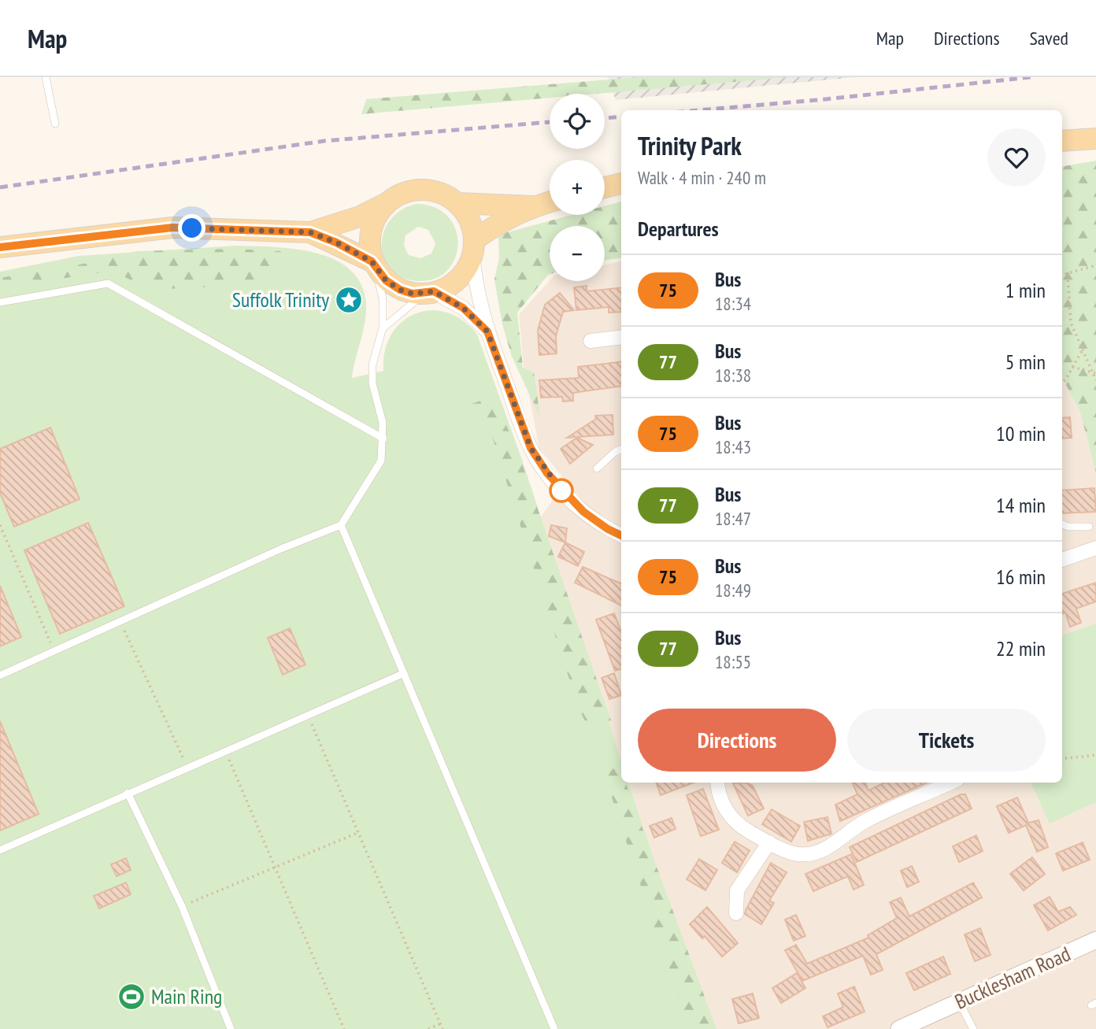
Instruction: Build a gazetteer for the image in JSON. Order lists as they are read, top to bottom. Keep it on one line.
{"streets":{"street":["Bucklesham Road"]},"places":{"place":["Suffolk Trinity"],"sports":["Main Ring"]},"lines":["bus line 75"],"page":{"header":"Map","nav":["Map","Directions","Saved"],"map_buttons":["+","−"],"heading":[["Trinity Park","Walk · 4 min · 240 m"],"Departures"],"list":[{"mark":"75","name":"Bus","note":"18:34","value":"1 min"},{"mark":"77","name":"Bus","note":"18:38","value":"5 min"},{"mark":"75","name":"Bus","note":"18:43","value":"10 min"},{"mark":"77","name":"Bus","note":"18:47","value":"14 min"},{"mark":"75","name":"Bus","note":"18:49","value":"16 min"},{"mark":"77","name":"Bus","note":"18:55","value":"22 min"}],"buttons":["Directions","Tickets"]}}
